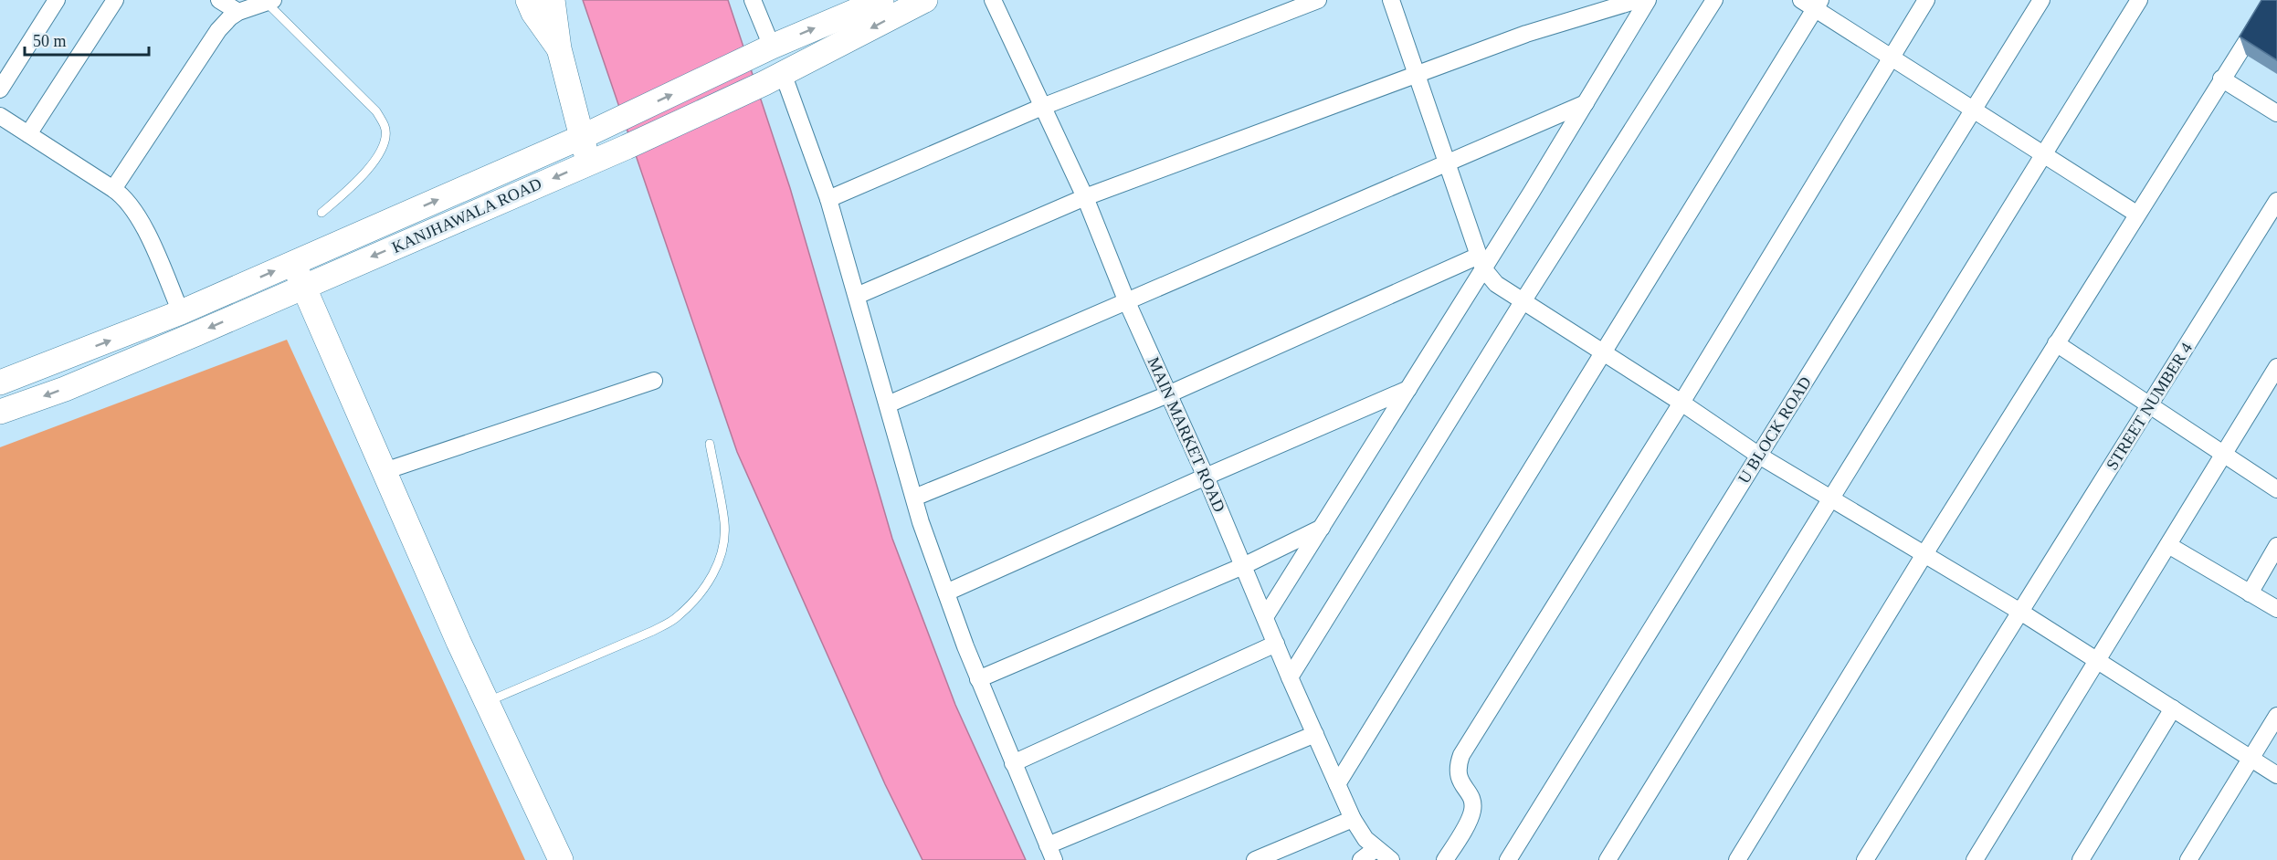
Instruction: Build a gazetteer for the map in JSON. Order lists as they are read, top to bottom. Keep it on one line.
{"streets":{"main road":["KANJHAWALA ROAD"],"street":["STREET NUMBER 4","U BLOCK ROAD","MAIN MARKET ROAD"]},"scale_bar":"50 m"}
